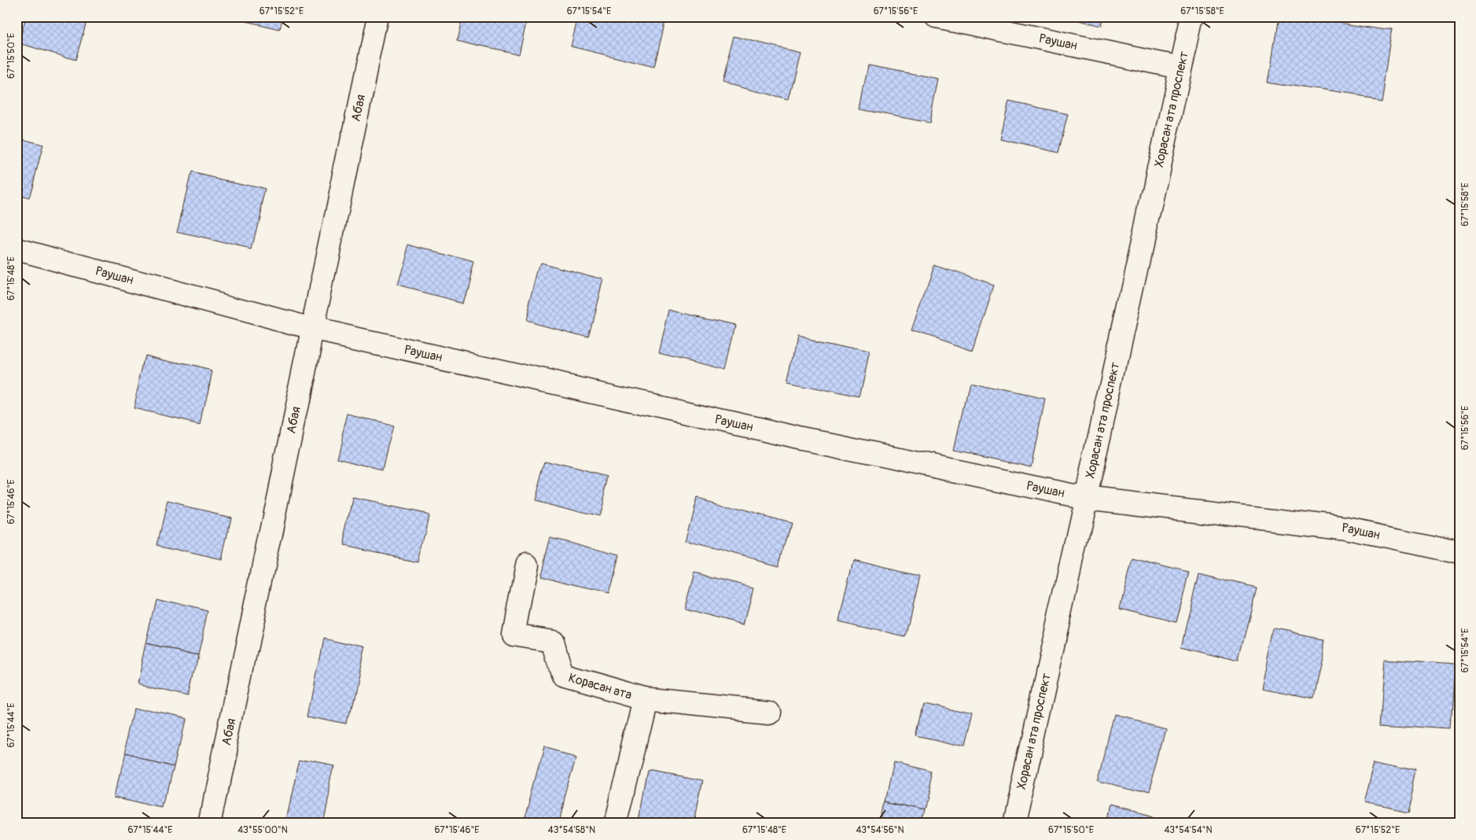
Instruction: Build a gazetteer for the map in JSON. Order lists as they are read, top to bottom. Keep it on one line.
{"streets":{"street":["Раушан","Абая","Хорасан ата проспект","Корасан ата"]},"crossings":[["Раушан","Абая"],["Раушан","Хорасан ата проспект"]],"coordinates":["67°15'52\"E","67°15'54\"E","67°15'56\"E","67°15'58\"E","67°15'50\"E","67°15'48\"E","67°15'46\"E","67°15'44\"E","43°55'00\"N","43°54'58\"N","43°54'56\"N","43°54'54\"N"]}
